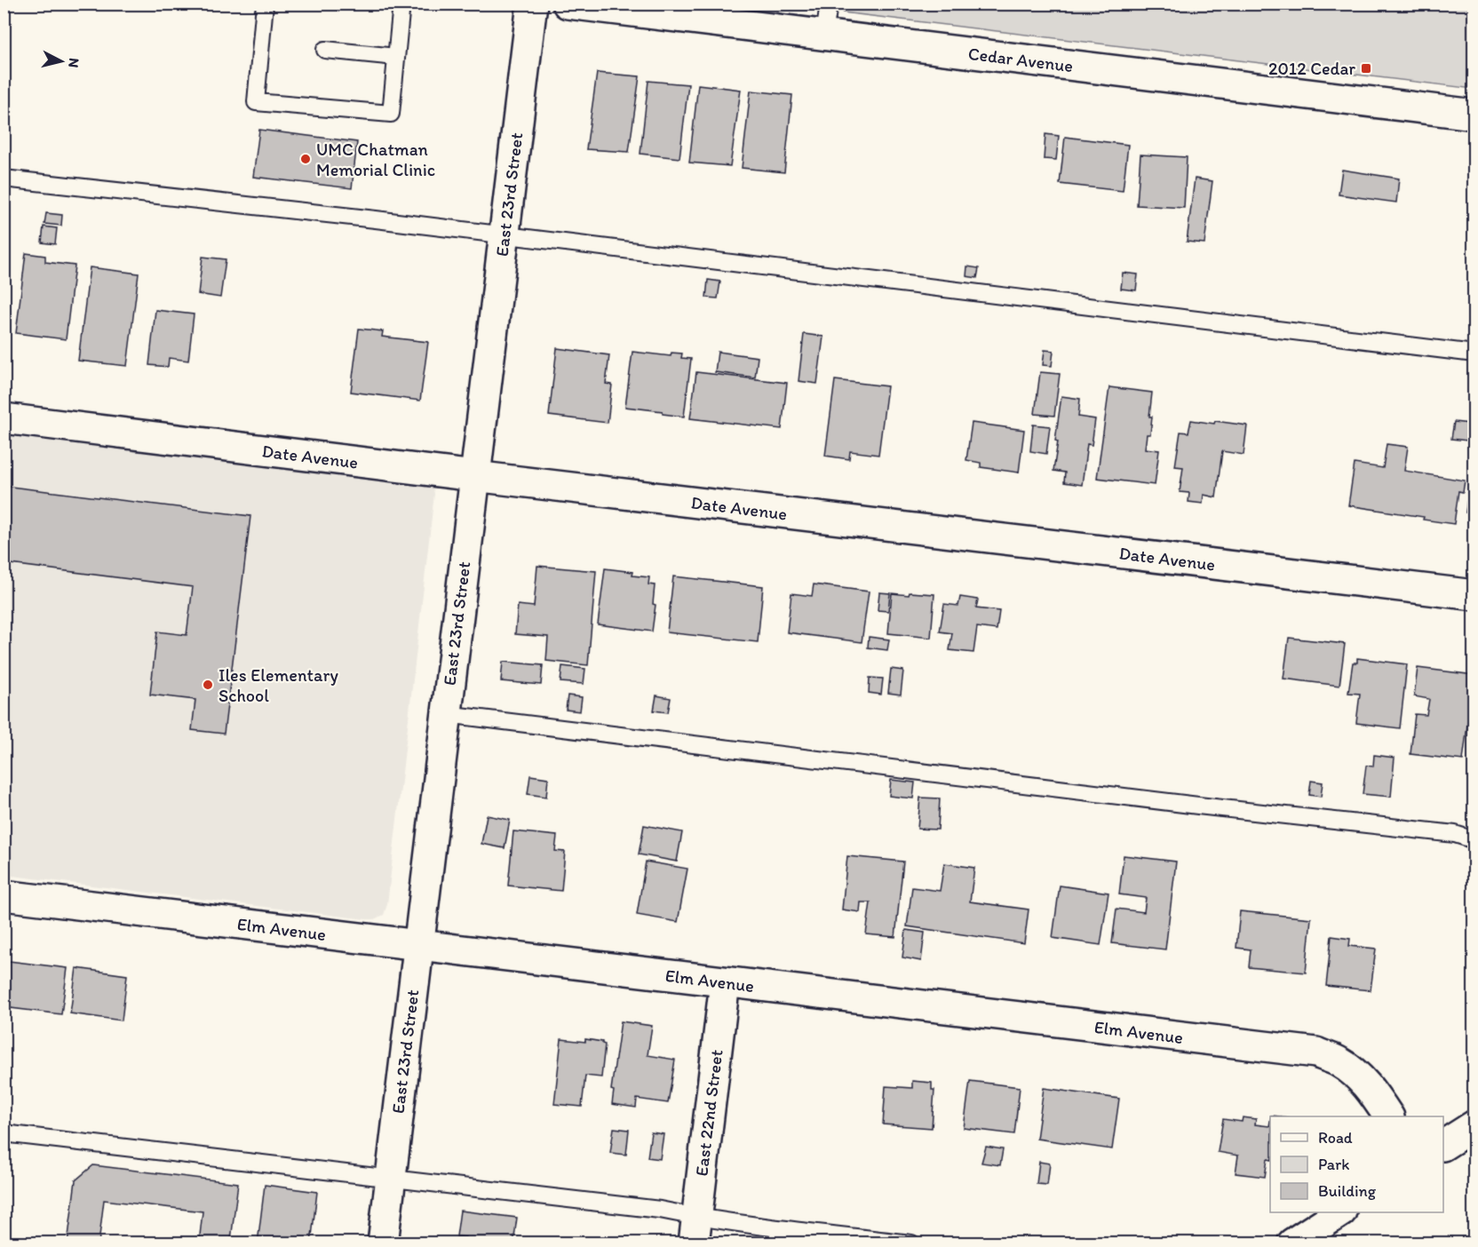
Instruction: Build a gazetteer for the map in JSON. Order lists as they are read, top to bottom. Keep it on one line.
{"streets":{"street":["Cedar Avenue","East 23rd Street","Date Avenue","Elm Avenue","East 22nd Street"]},"crossings":[["East 23rd Street","Date Avenue"],["East 23rd Street","Elm Avenue"],["Elm Avenue","East 22nd Street"]],"places":{"transit":["2012 Cedar"],"other":["UMC Chatman Memorial Clinic","Iles Elementary School"]},"legend":["Road","Park","Building"],"north":"right"}
